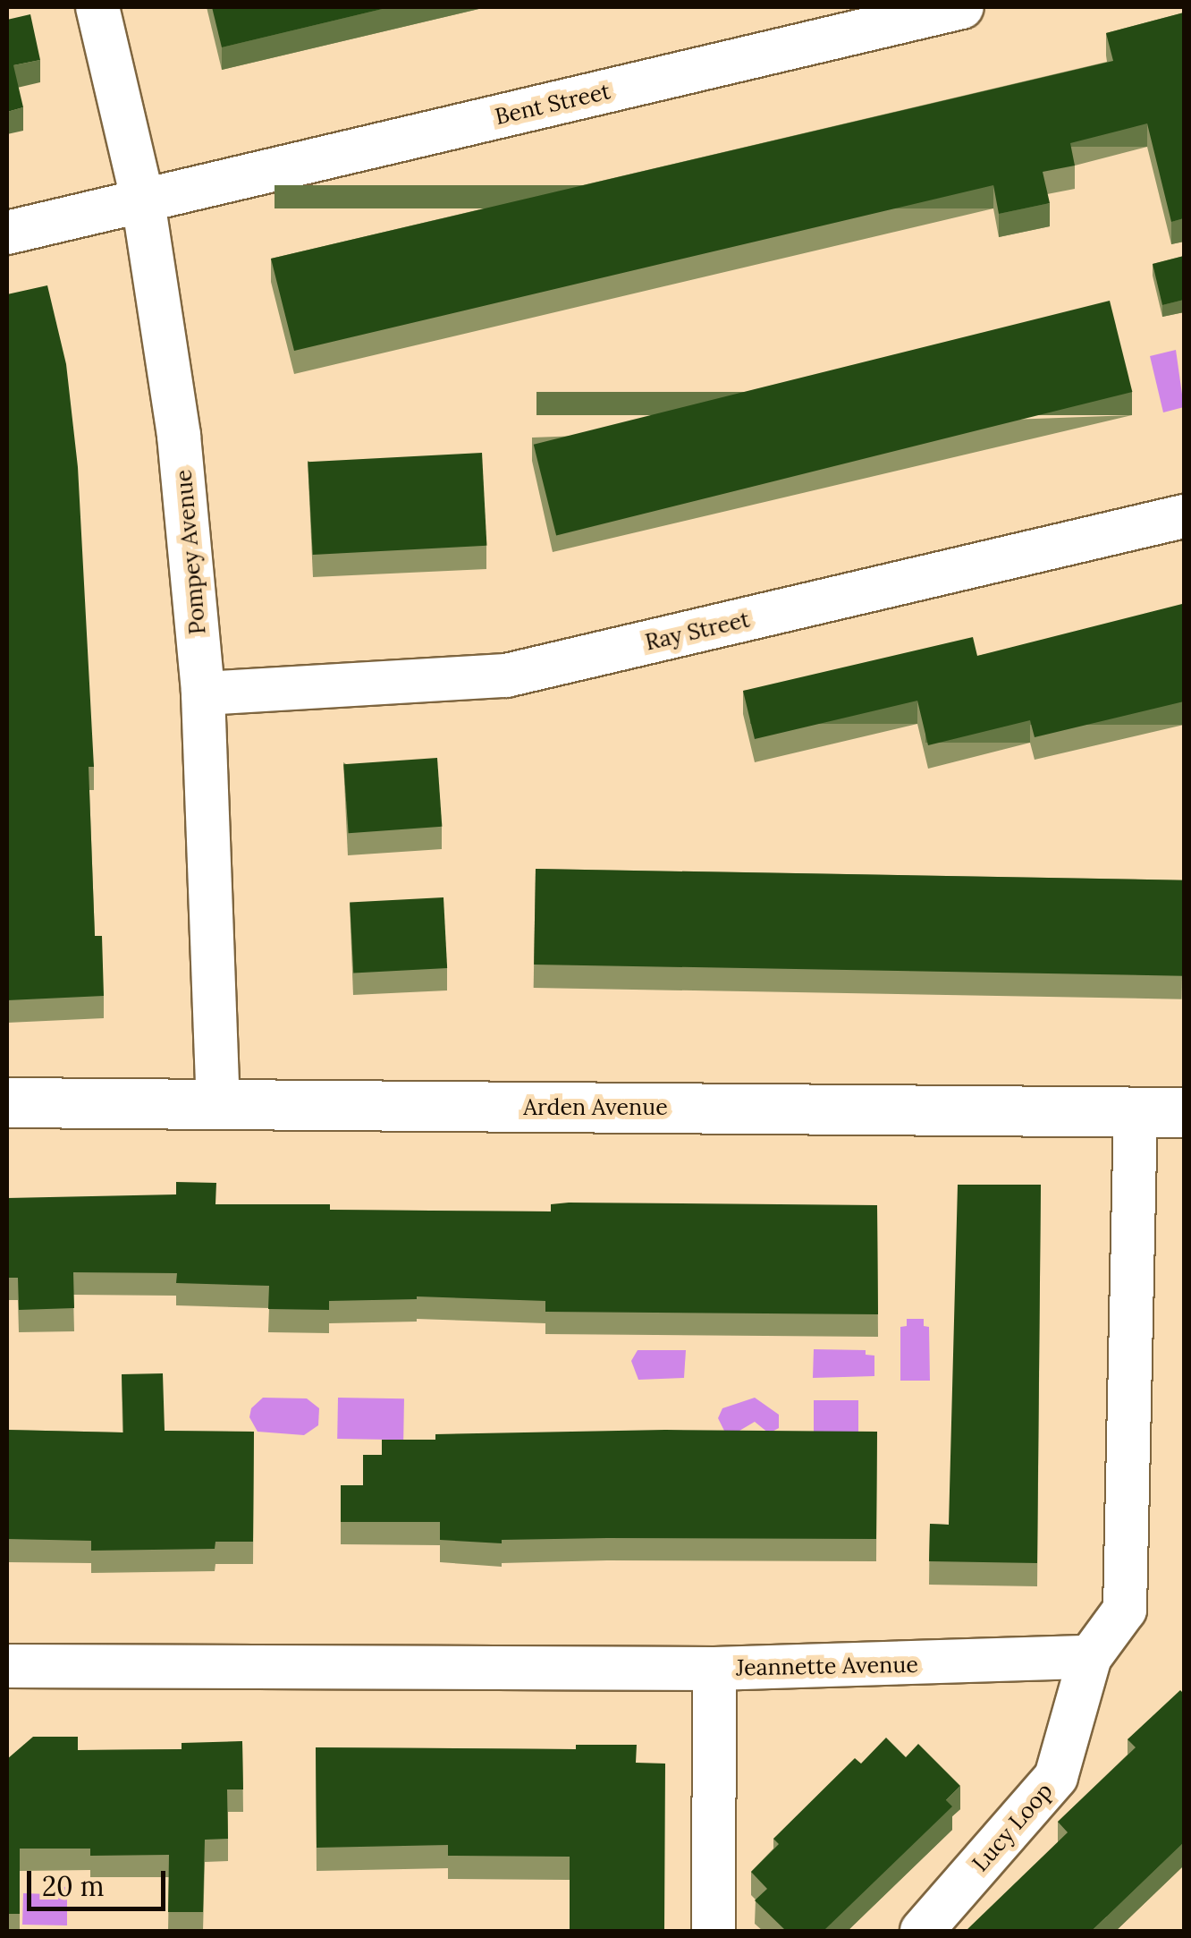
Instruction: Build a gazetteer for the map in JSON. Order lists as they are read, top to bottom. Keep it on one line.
{"streets":{"street":["Bent Street","Pompey Avenue","Ray Street","Arden Avenue","Jeannette Avenue","Lucy Loop"]},"crossings":[["Bent Street","Pompey Avenue"],["Pompey Avenue","Ray Street"],["Pompey Avenue","Arden Avenue"],["Jeannette Avenue","Lucy Loop"]],"scale_bar":"20 m"}
